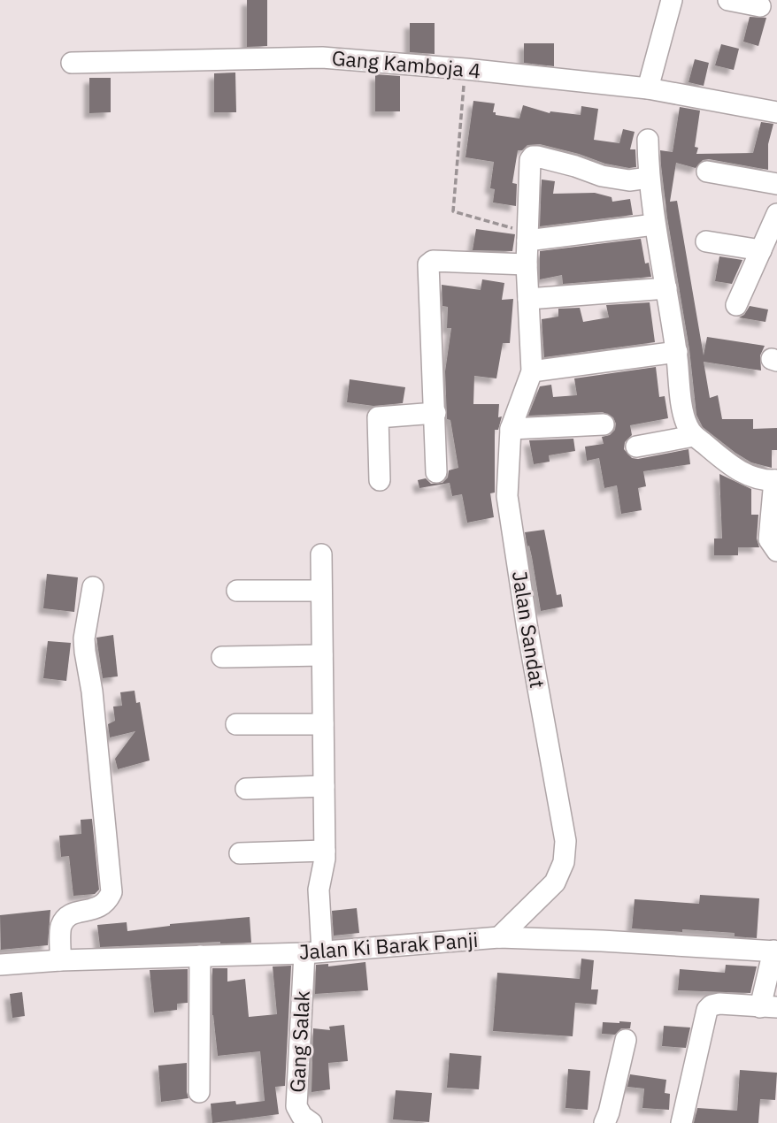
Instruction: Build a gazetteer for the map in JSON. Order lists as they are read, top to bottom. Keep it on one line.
{"streets":{"street":["Gang Kamboja 4","Jalan Sandat","Jalan Ki Barak Panji","Gang Salak"]},"crossings":[["Jalan Sandat","Jalan Ki Barak Panji"],["Jalan Ki Barak Panji","Gang Salak"]]}
